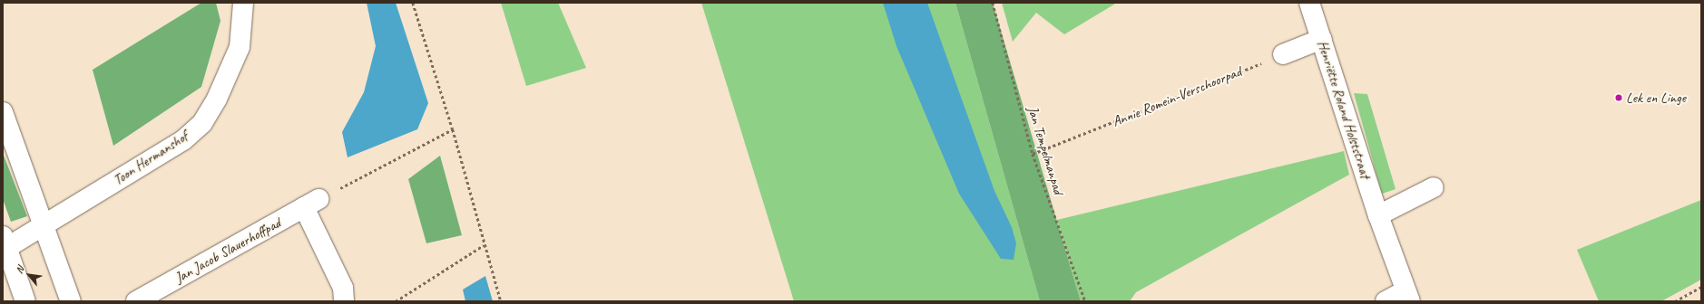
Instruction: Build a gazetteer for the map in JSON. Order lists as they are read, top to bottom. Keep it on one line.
{"streets":{"street":["Henriëtte Roland Holststraat","Toon Hermanshof","Jan Jacob Slauerhoffpad"],"path":["Annie Romein-Verschoorpad","Jan Tempelmanpad"]},"crossings":[["Annie Romein-Verschoorpad","Jan Tempelmanpad"]],"places":["Lek en Linge"],"north":"top left"}
